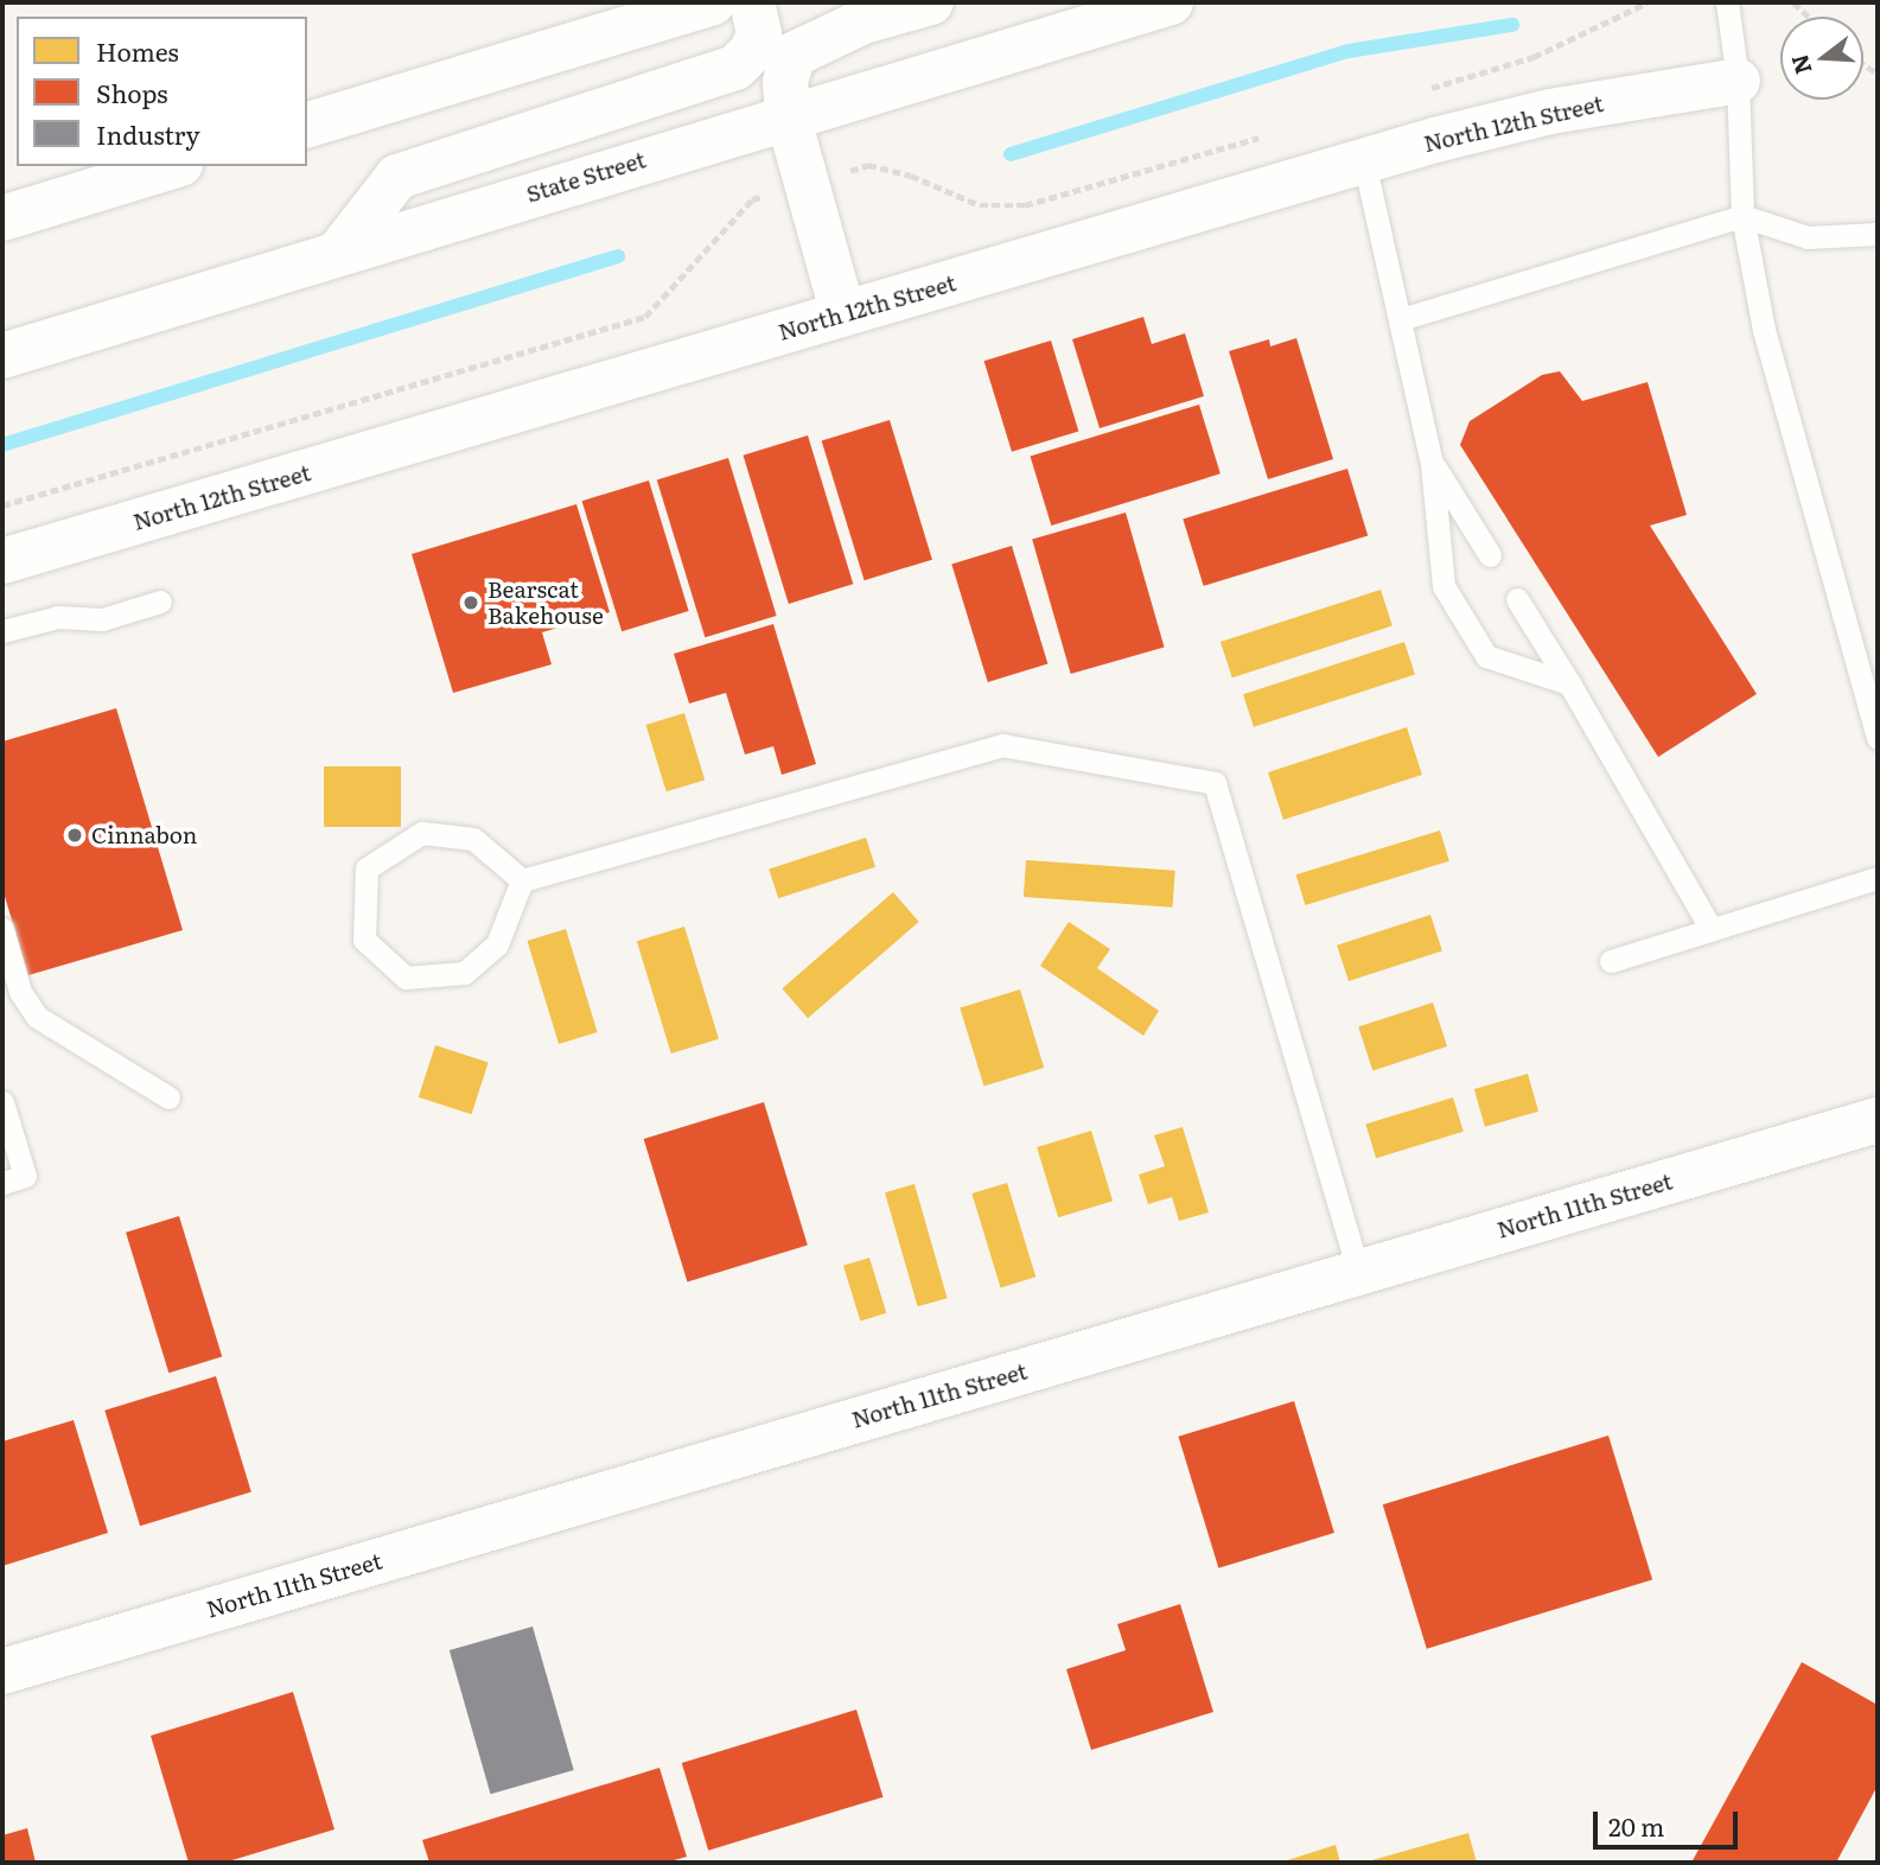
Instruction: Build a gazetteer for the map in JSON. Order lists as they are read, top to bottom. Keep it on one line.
{"streets":{"street":["North 12th Street","State Street","North 11th Street"]},"places":["Bearscat Bakehouse","Cinnabon"],"legend":["Homes","Shops","Industry"],"scale_bar":"20 m","north":"left"}
